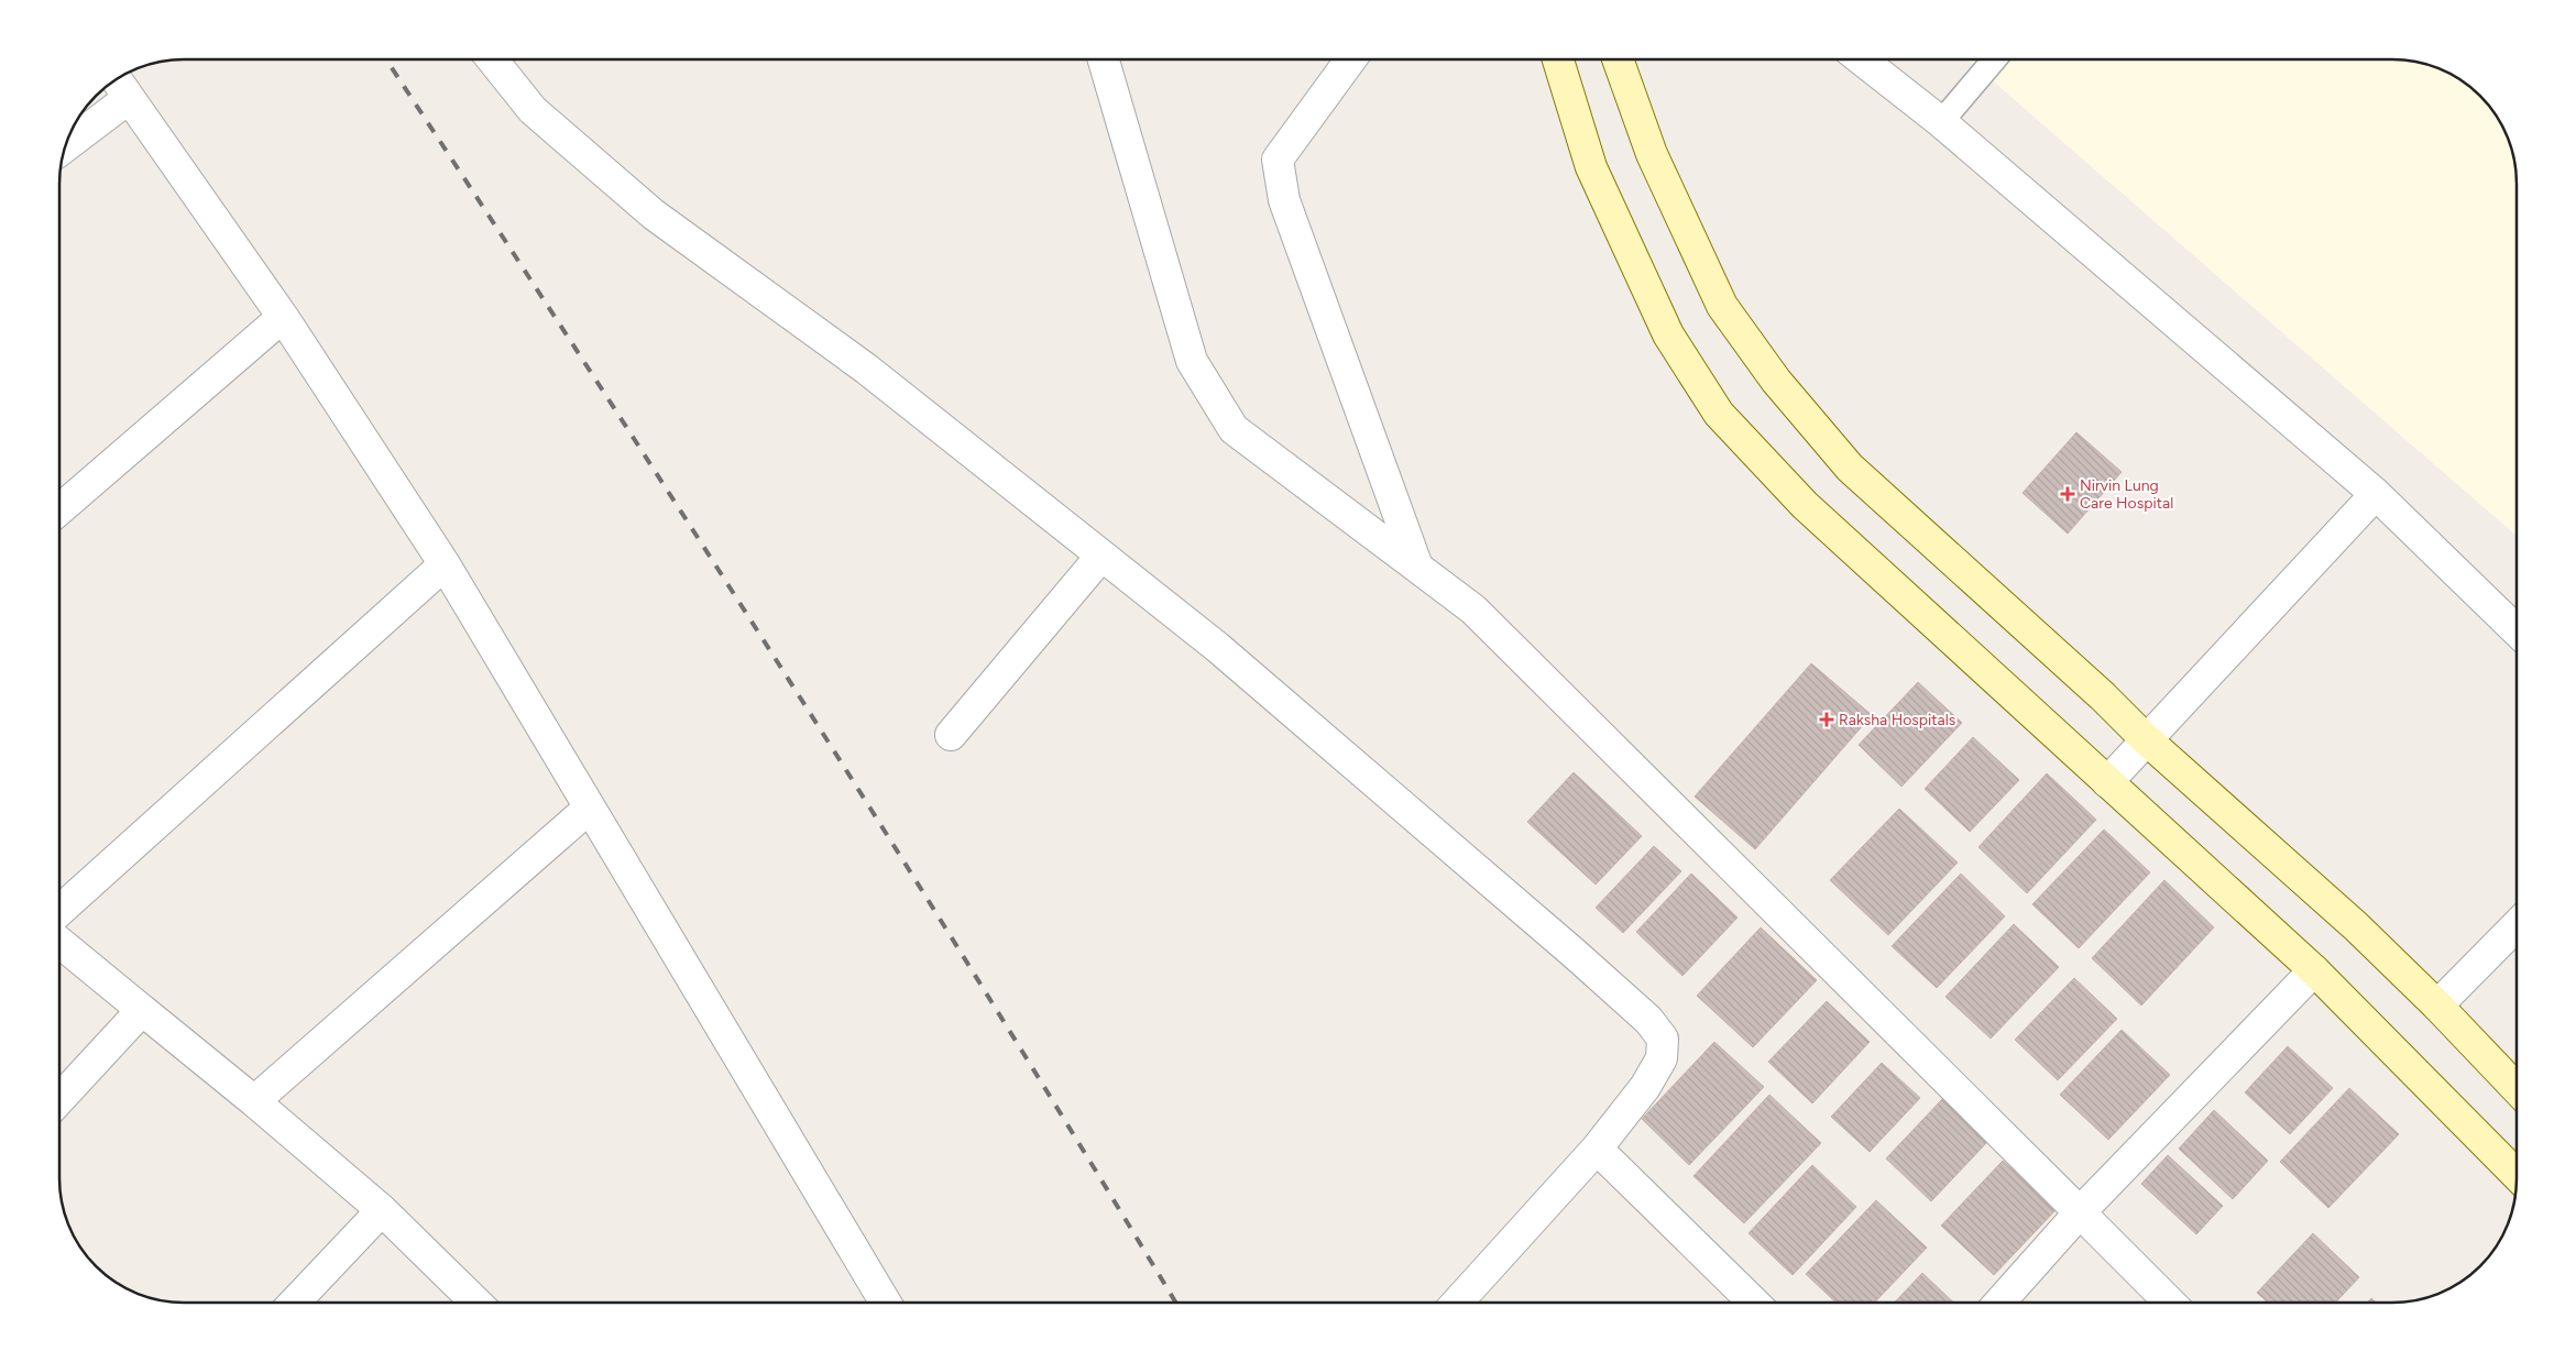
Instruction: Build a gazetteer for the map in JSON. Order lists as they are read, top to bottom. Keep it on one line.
{"places":{"health":["Nirvin Lung Care Hospital","Raksha Hospitals"]}}
